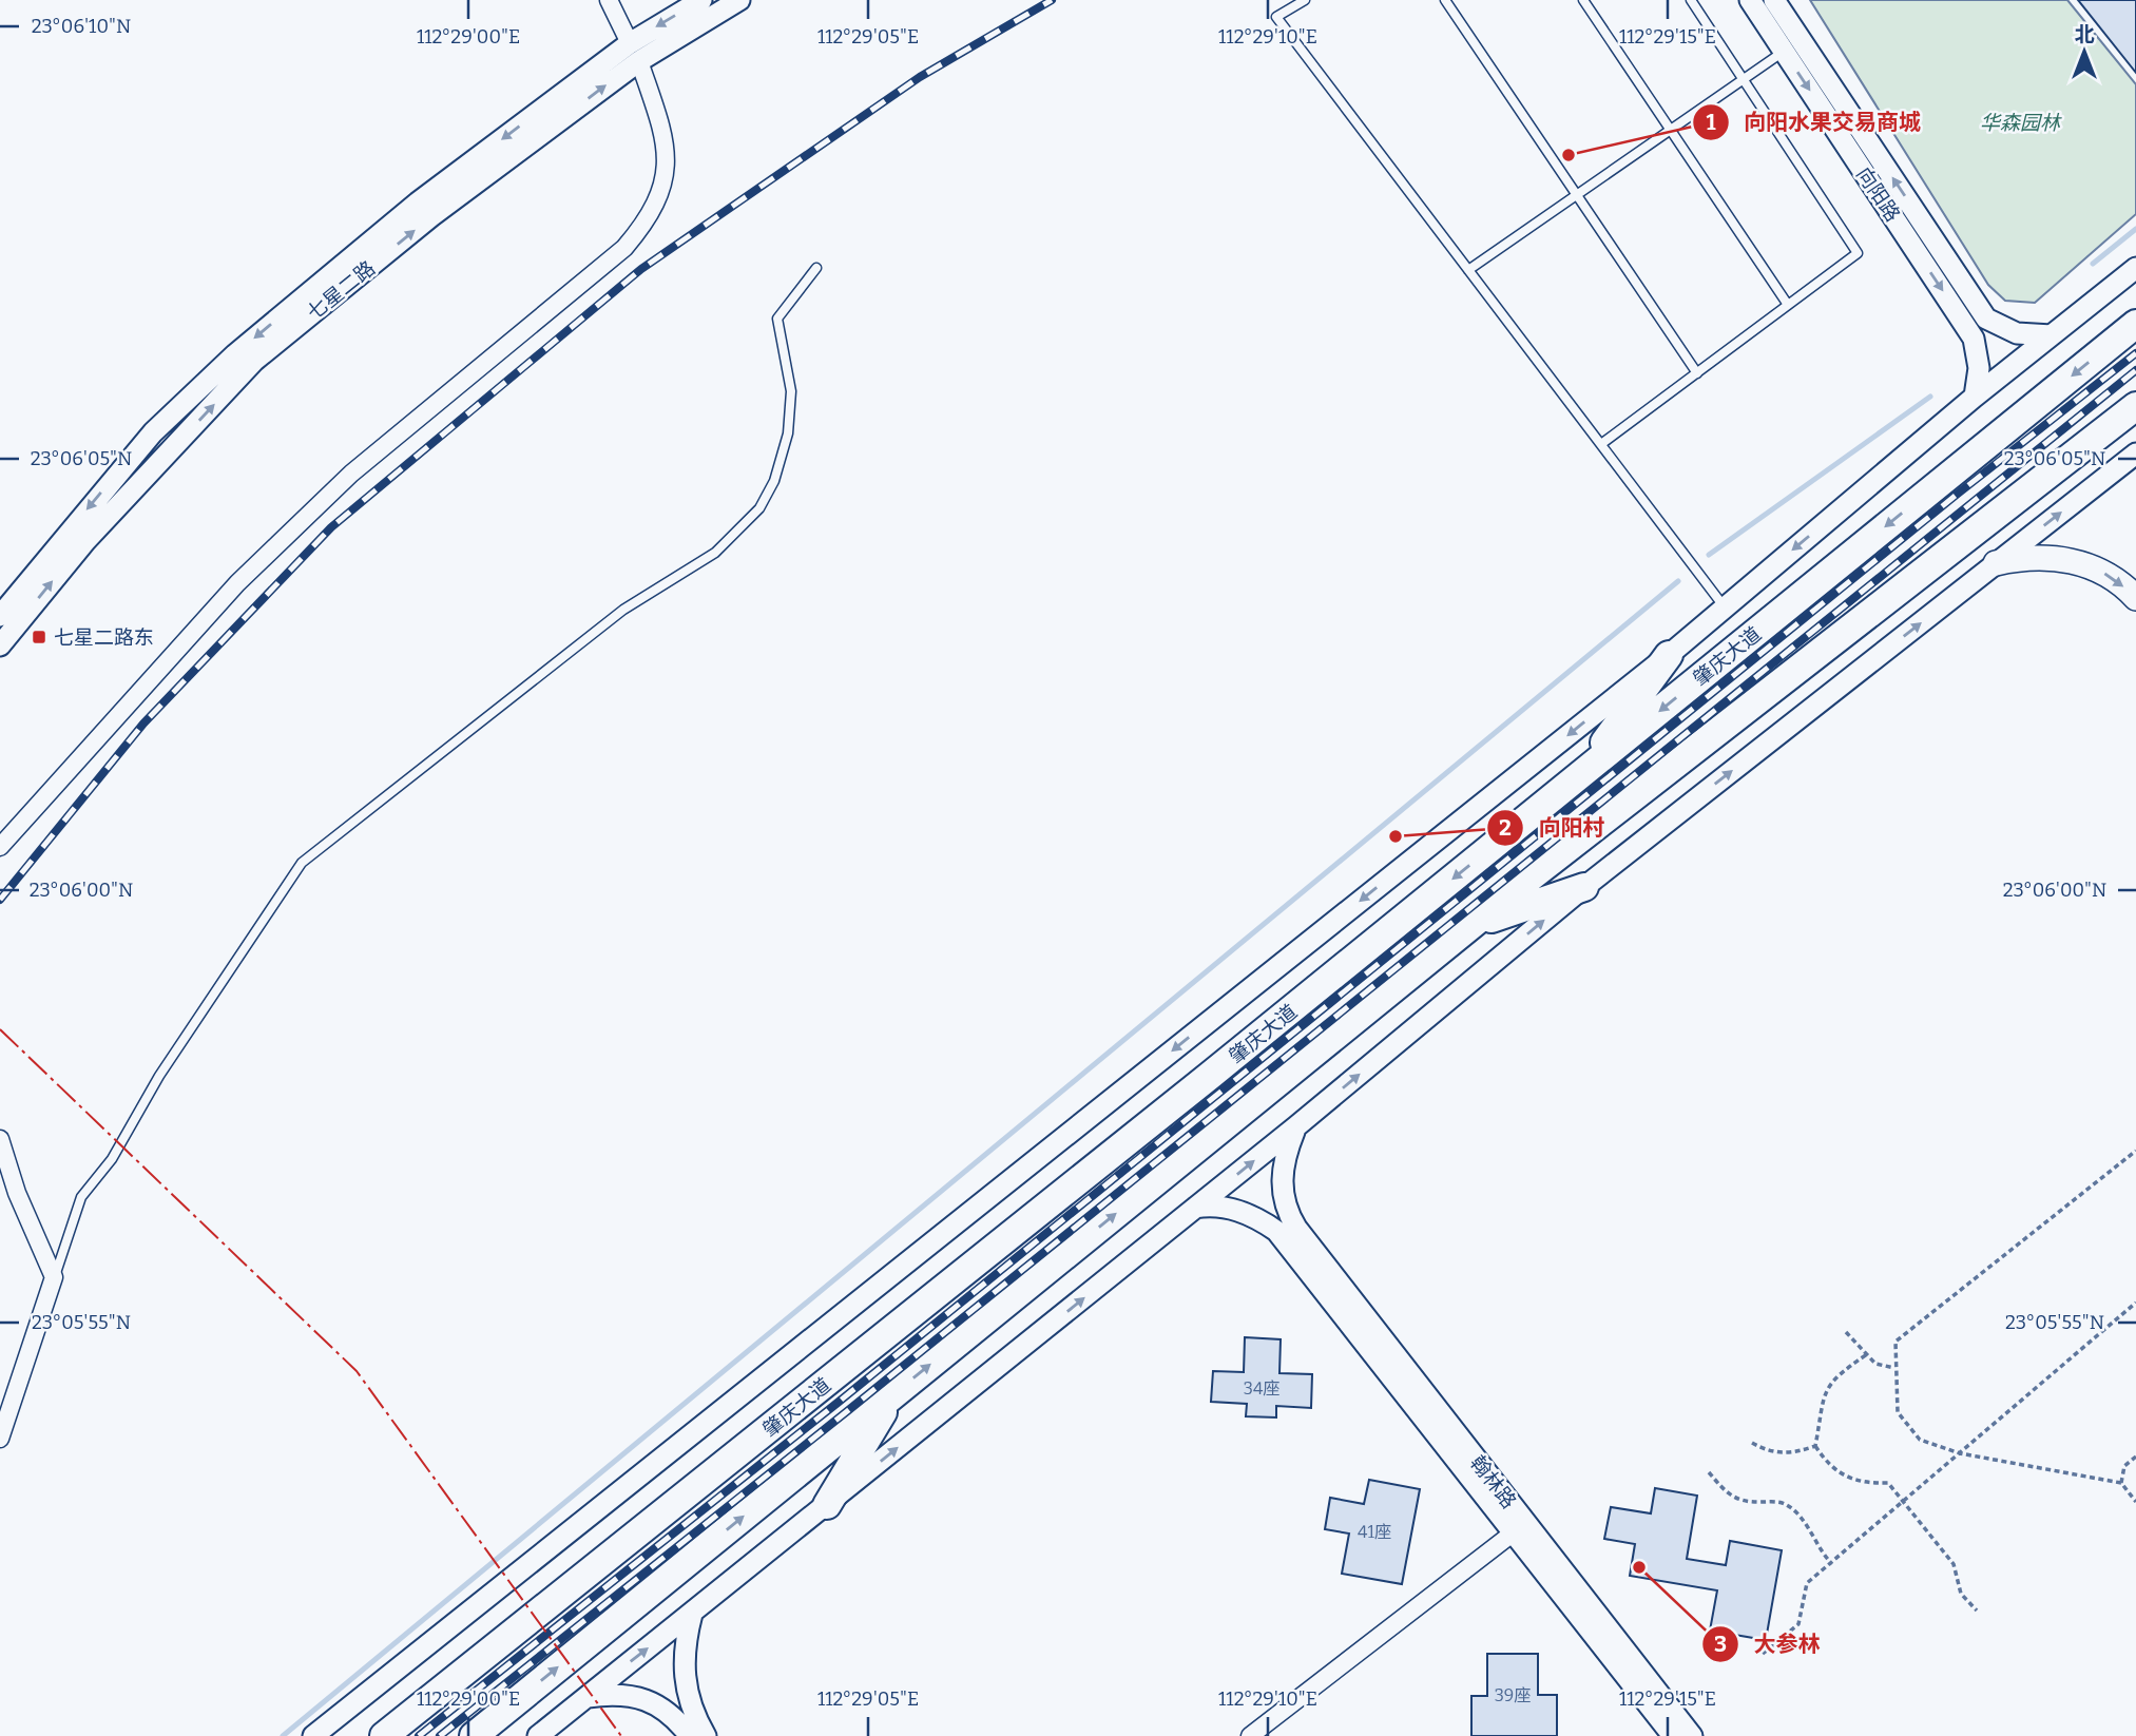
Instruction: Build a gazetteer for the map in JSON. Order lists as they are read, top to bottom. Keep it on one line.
{"streets":{"highway":["肇庆大道"],"street":["向阳路","七星二路","翰林路"]},"parks":["华森园林"],"places":{"other":["向阳水果交易商城","向阳村","大参林"],"transit":["七星二路东"]},"house_numbers":["34座","41座","39座"],"north":"top","coordinates":["23°06'10\"N","112°29'00\"E","112°29'05\"E","112°29'10\"E","112°29'15\"E","23°06'05\"N","23°06'00\"N","23°05'55\"N"]}
